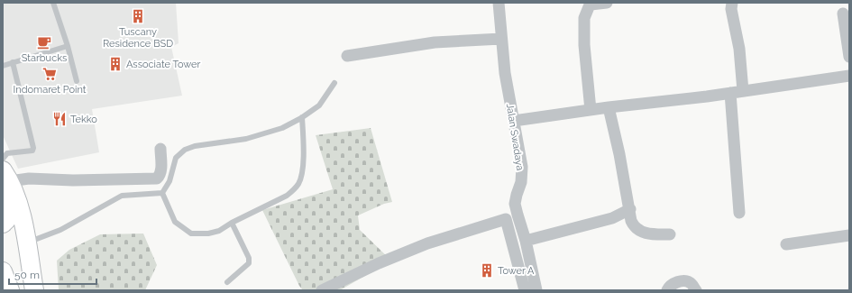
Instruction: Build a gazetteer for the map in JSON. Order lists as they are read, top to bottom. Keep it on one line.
{"streets":{"street":["Jalan Swadaya"]},"places":{"building":["Tuscany Residence BSD","Associate Tower","Tower A"],"cafe":["Starbucks"],"supermarket":["Indomaret Point"],"restaurant":["Tekko"]},"scale_bar":"50 m"}
